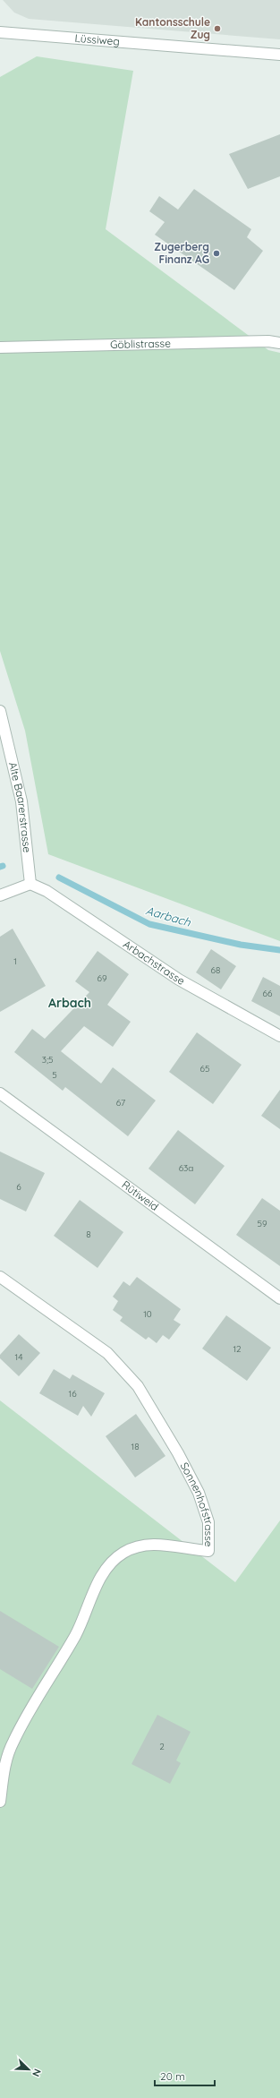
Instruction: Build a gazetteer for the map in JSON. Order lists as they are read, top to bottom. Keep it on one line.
{"streets":{"street":["Lüssiweg","Göblistrasse","Alte Baarerstrasse","Arbachstrasse","Rütiweid","Sonnenhofstrasse"]},"crossings":[["Alte Baarerstrasse","Arbachstrasse"]],"districts":["Arbach"],"water":["Aarbach"],"places":["Kantonsschule Zug","Zugerberg Finanz AG"],"house_numbers":["1","68","69","66","3;5","65","5","67","63a","6","59","8","10","12","14","16","18","2"],"scale_bar":"20 m","north":"bottom right"}
